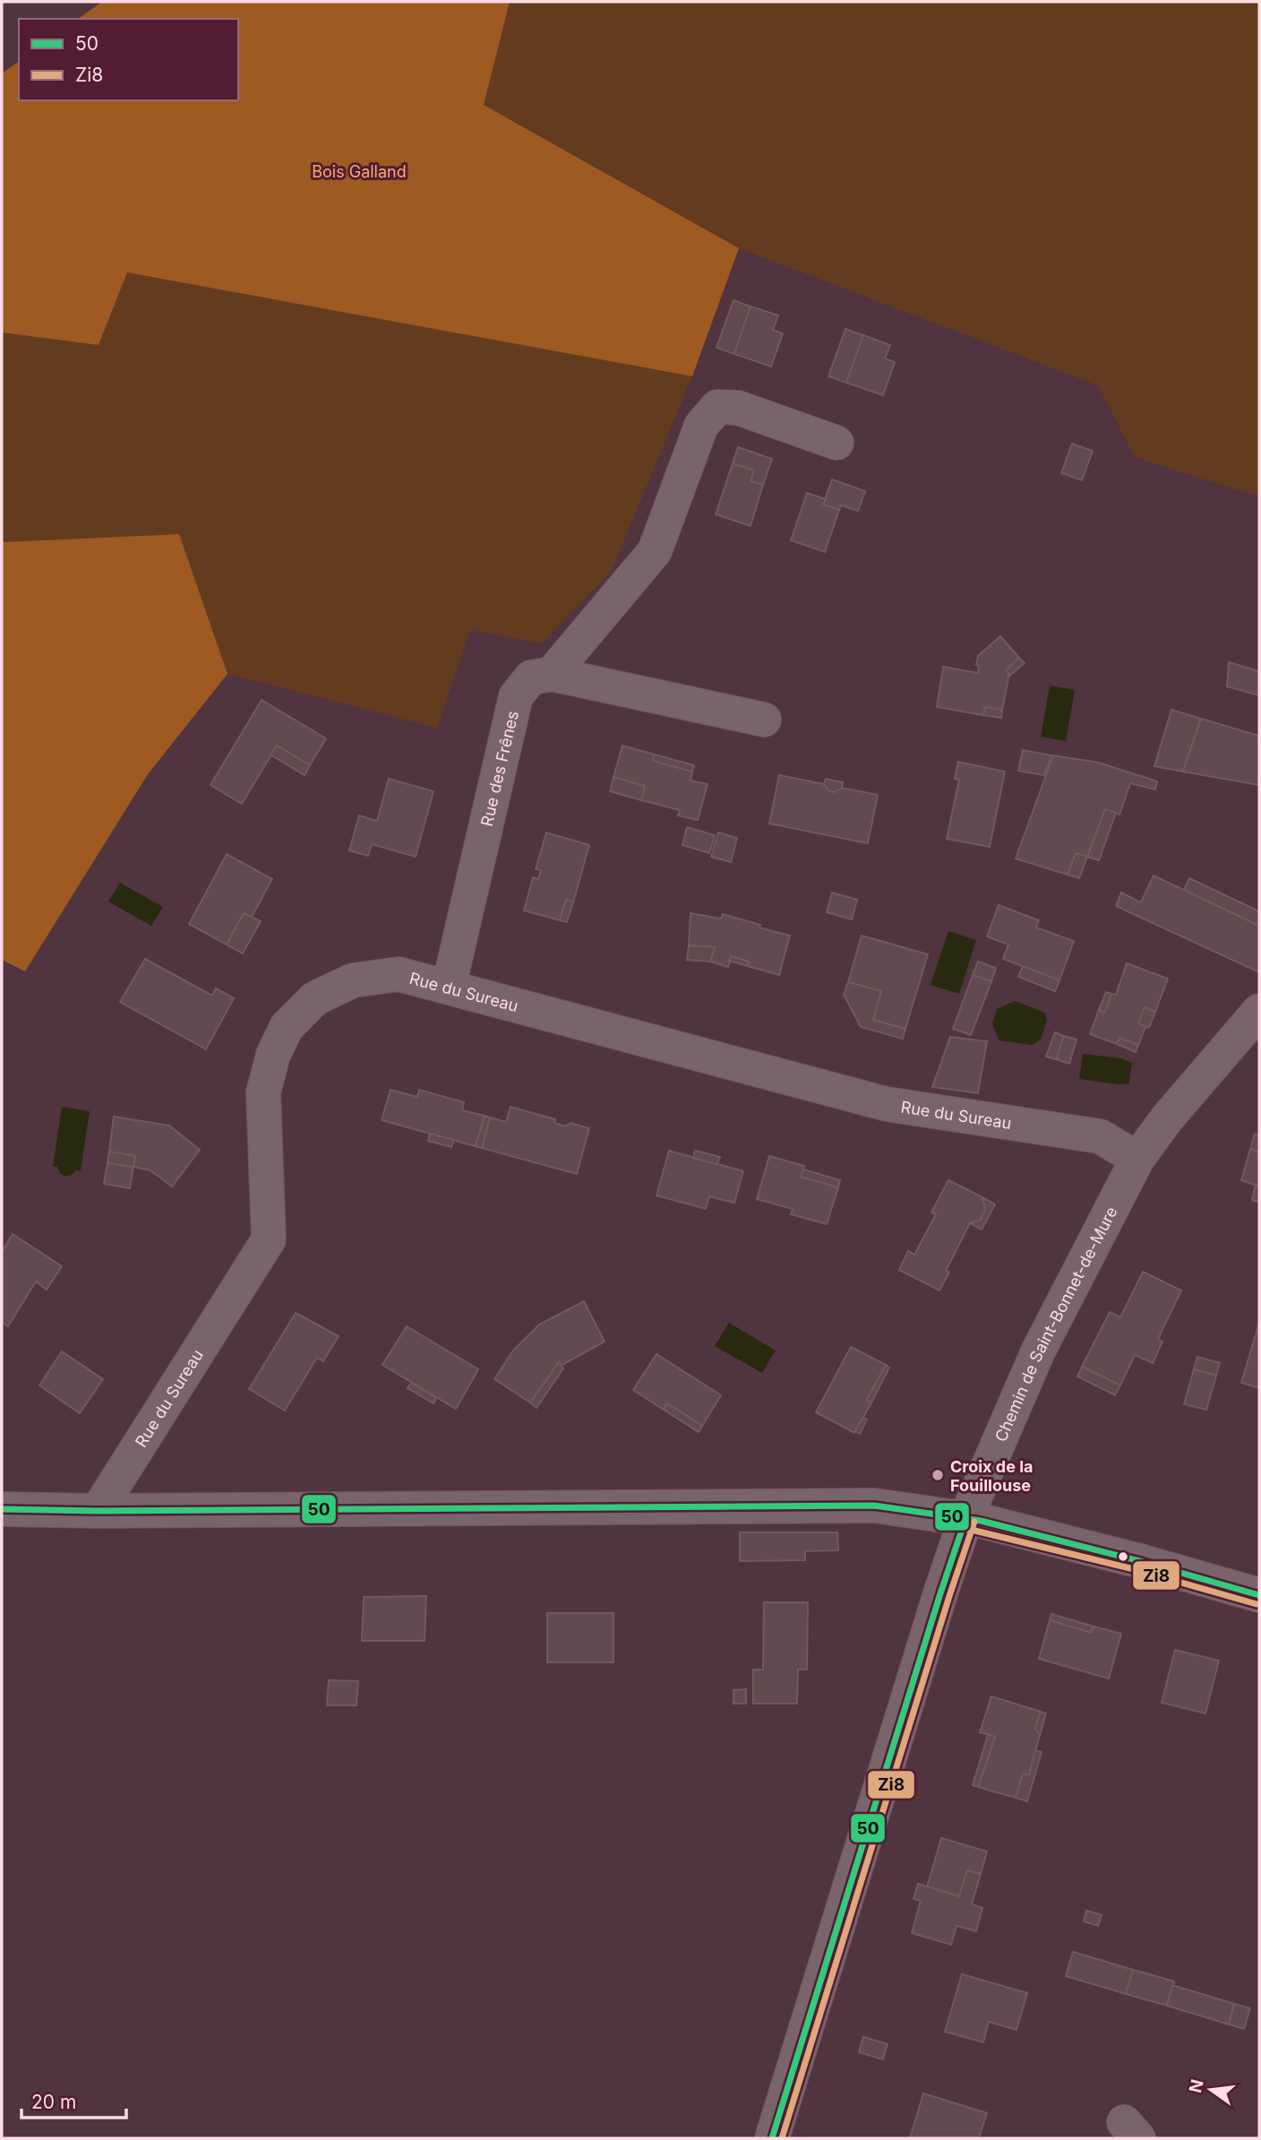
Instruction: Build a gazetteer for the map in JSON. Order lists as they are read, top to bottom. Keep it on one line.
{"streets":{"street":["Rue des Frênes","Rue du Sureau","Chemin de Saint-Bonnet-de-Mure"]},"crossings":[["Rue des Frênes","Rue du Sureau"],["Rue du Sureau","Chemin de Saint-Bonnet-de-Mure"]],"parks":["Bois Galland"],"places":["Croix de la Fouillouse"],"lines":["transit line 50","transit line Zi8"],"legend":["50","Zi8"],"scale_bar":"20 m","north":"left"}
